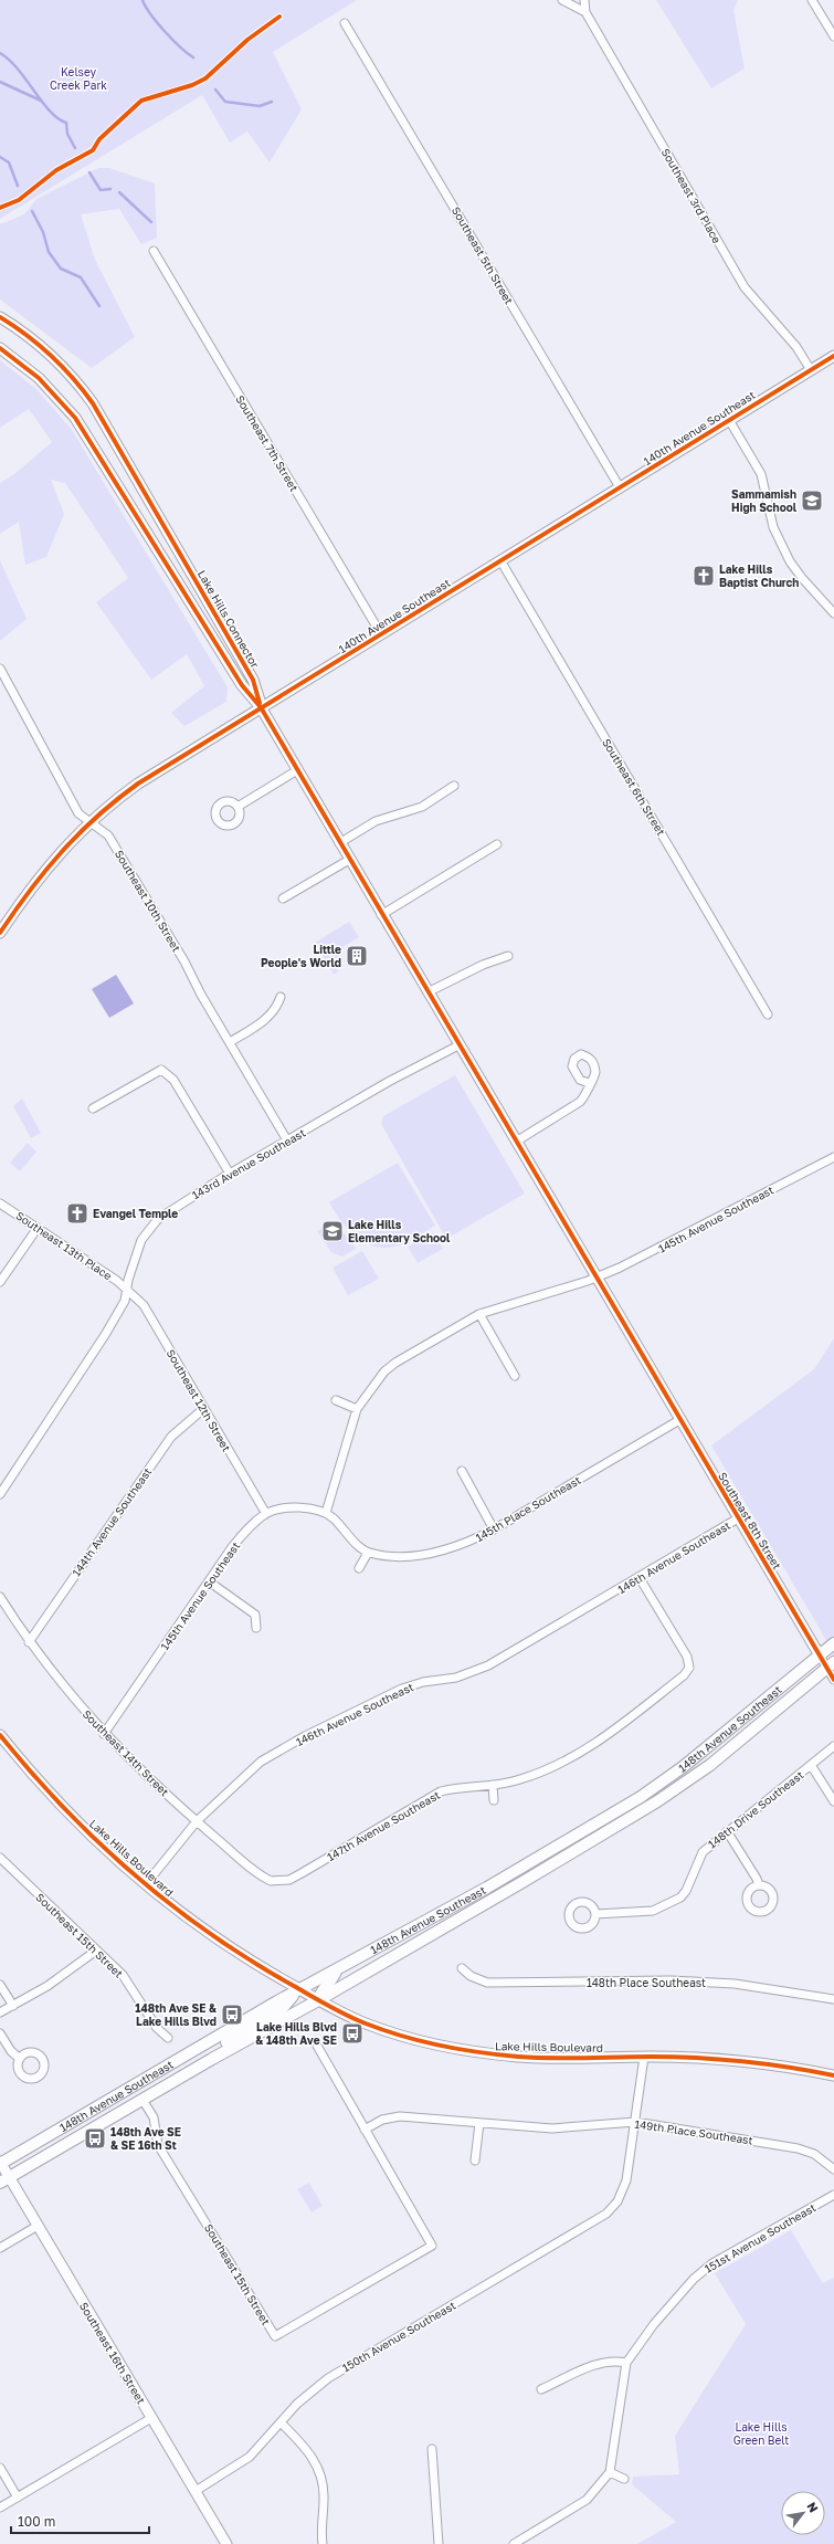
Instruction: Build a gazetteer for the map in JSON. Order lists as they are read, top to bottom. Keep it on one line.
{"streets":{"main road":["148th Avenue Southeast"],"street":["Southeast 3rd Place","Southeast 5th Street","140th Avenue Southeast","Southeast 7th Street","Lake Hills Connector","Southeast 6th Street","Southeast 10th Street","143rd Avenue Southeast","145th Avenue Southeast","Southeast 13th Place","Southeast 12th Street","145th Place Southeast","Southeast 8th Street","144th Avenue Southeast","146th Avenue Southeast","Southeast 14th Street","148th Drive Southeast","147th Avenue Southeast","Lake Hills Boulevard","Southeast 15th Street","148th Place Southeast","149th Place Southeast","151st Avenue Southeast","150th Avenue Southeast","Southeast 16th Street"]},"crossings":[["Southeast 3rd Place","140th Avenue Southeast"],["Southeast 5th Street","140th Avenue Southeast"],["140th Avenue Southeast","Southeast 7th Street"],["140th Avenue Southeast","Lake Hills Connector"],["140th Avenue Southeast","Southeast 6th Street"],["140th Avenue Southeast","Southeast 10th Street"],["140th Avenue Southeast","Southeast 8th Street"],["Lake Hills Connector","Southeast 8th Street"],["Southeast 10th Street","143rd Avenue Southeast"],["143rd Avenue Southeast","Southeast 13th Place"],["143rd Avenue Southeast","Southeast 12th Street"],["143rd Avenue Southeast","Southeast 8th Street"],["145th Avenue Southeast","Southeast 12th Street"],["145th Avenue Southeast","Southeast 8th Street"],["145th Avenue Southeast","Southeast 14th Street"],["Southeast 13th Place","Southeast 12th Street"],["Southeast 12th Street","144th Avenue Southeast"],["145th Place Southeast","Southeast 8th Street"],["Southeast 8th Street","146th Avenue Southeast"],["Southeast 8th Street","148th Avenue Southeast"],["144th Avenue Southeast","Southeast 14th Street"],["146th Avenue Southeast","Southeast 14th Street"],["146th Avenue Southeast","147th Avenue Southeast"],["146th Avenue Southeast","Lake Hills Boulevard"],["148th Avenue Southeast","Lake Hills Boulevard"],["148th Avenue Southeast","Southeast 15th Street"],["148th Avenue Southeast","Southeast 16th Street"],["Southeast 14th Street","147th Avenue Southeast"],["Southeast 15th Street","149th Place Southeast"],["149th Place Southeast","150th Avenue Southeast"],["150th Avenue Southeast","Southeast 16th Street"]],"parks":["Kelsey Creek Park","Lake Hills Green Belt"],"places":{"school or university":["Sammamish High School","Lake Hills Elementary School"],"church":["Lake Hills Baptist Church","Evangel Temple"],"building":["Little People's World"],"bus stop":["148th Ave SE & Lake Hills Blvd","Lake Hills Blvd & 148th Ave SE","148th Ave SE & SE 16th St"]},"scale_bar":"100 m","north":"top right"}
